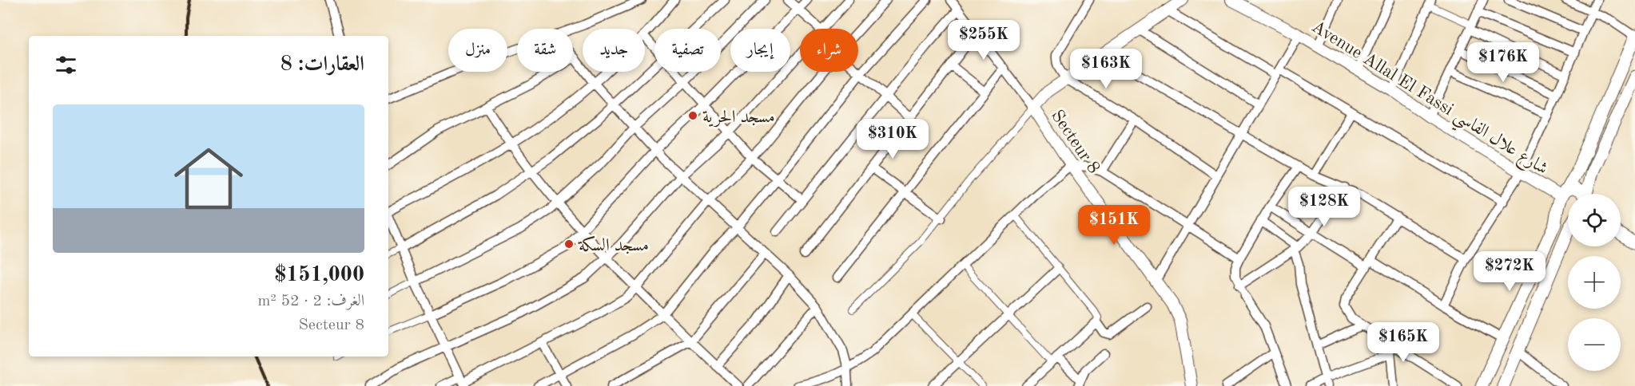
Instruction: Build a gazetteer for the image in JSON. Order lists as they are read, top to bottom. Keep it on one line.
{"streets":{"street":["Avenue Allal El Fassi شارع علال الفاسي","Secteur 8"]},"places":["مسجد الحرية","مسجد السكة"],"page":{"price":["$255K","$176K","$163K","$310K","$128K","$151K","$272K","$165K"],"chip":["شراء","إيجار","تصفية","جديد","شقة","منزل"],"heading":"العقارات: 8","list":[{"name":"$151,000","note":"الغرف: 2 · 52 m² · Secteur 8"}],"map_buttons":["+","−"]}}
